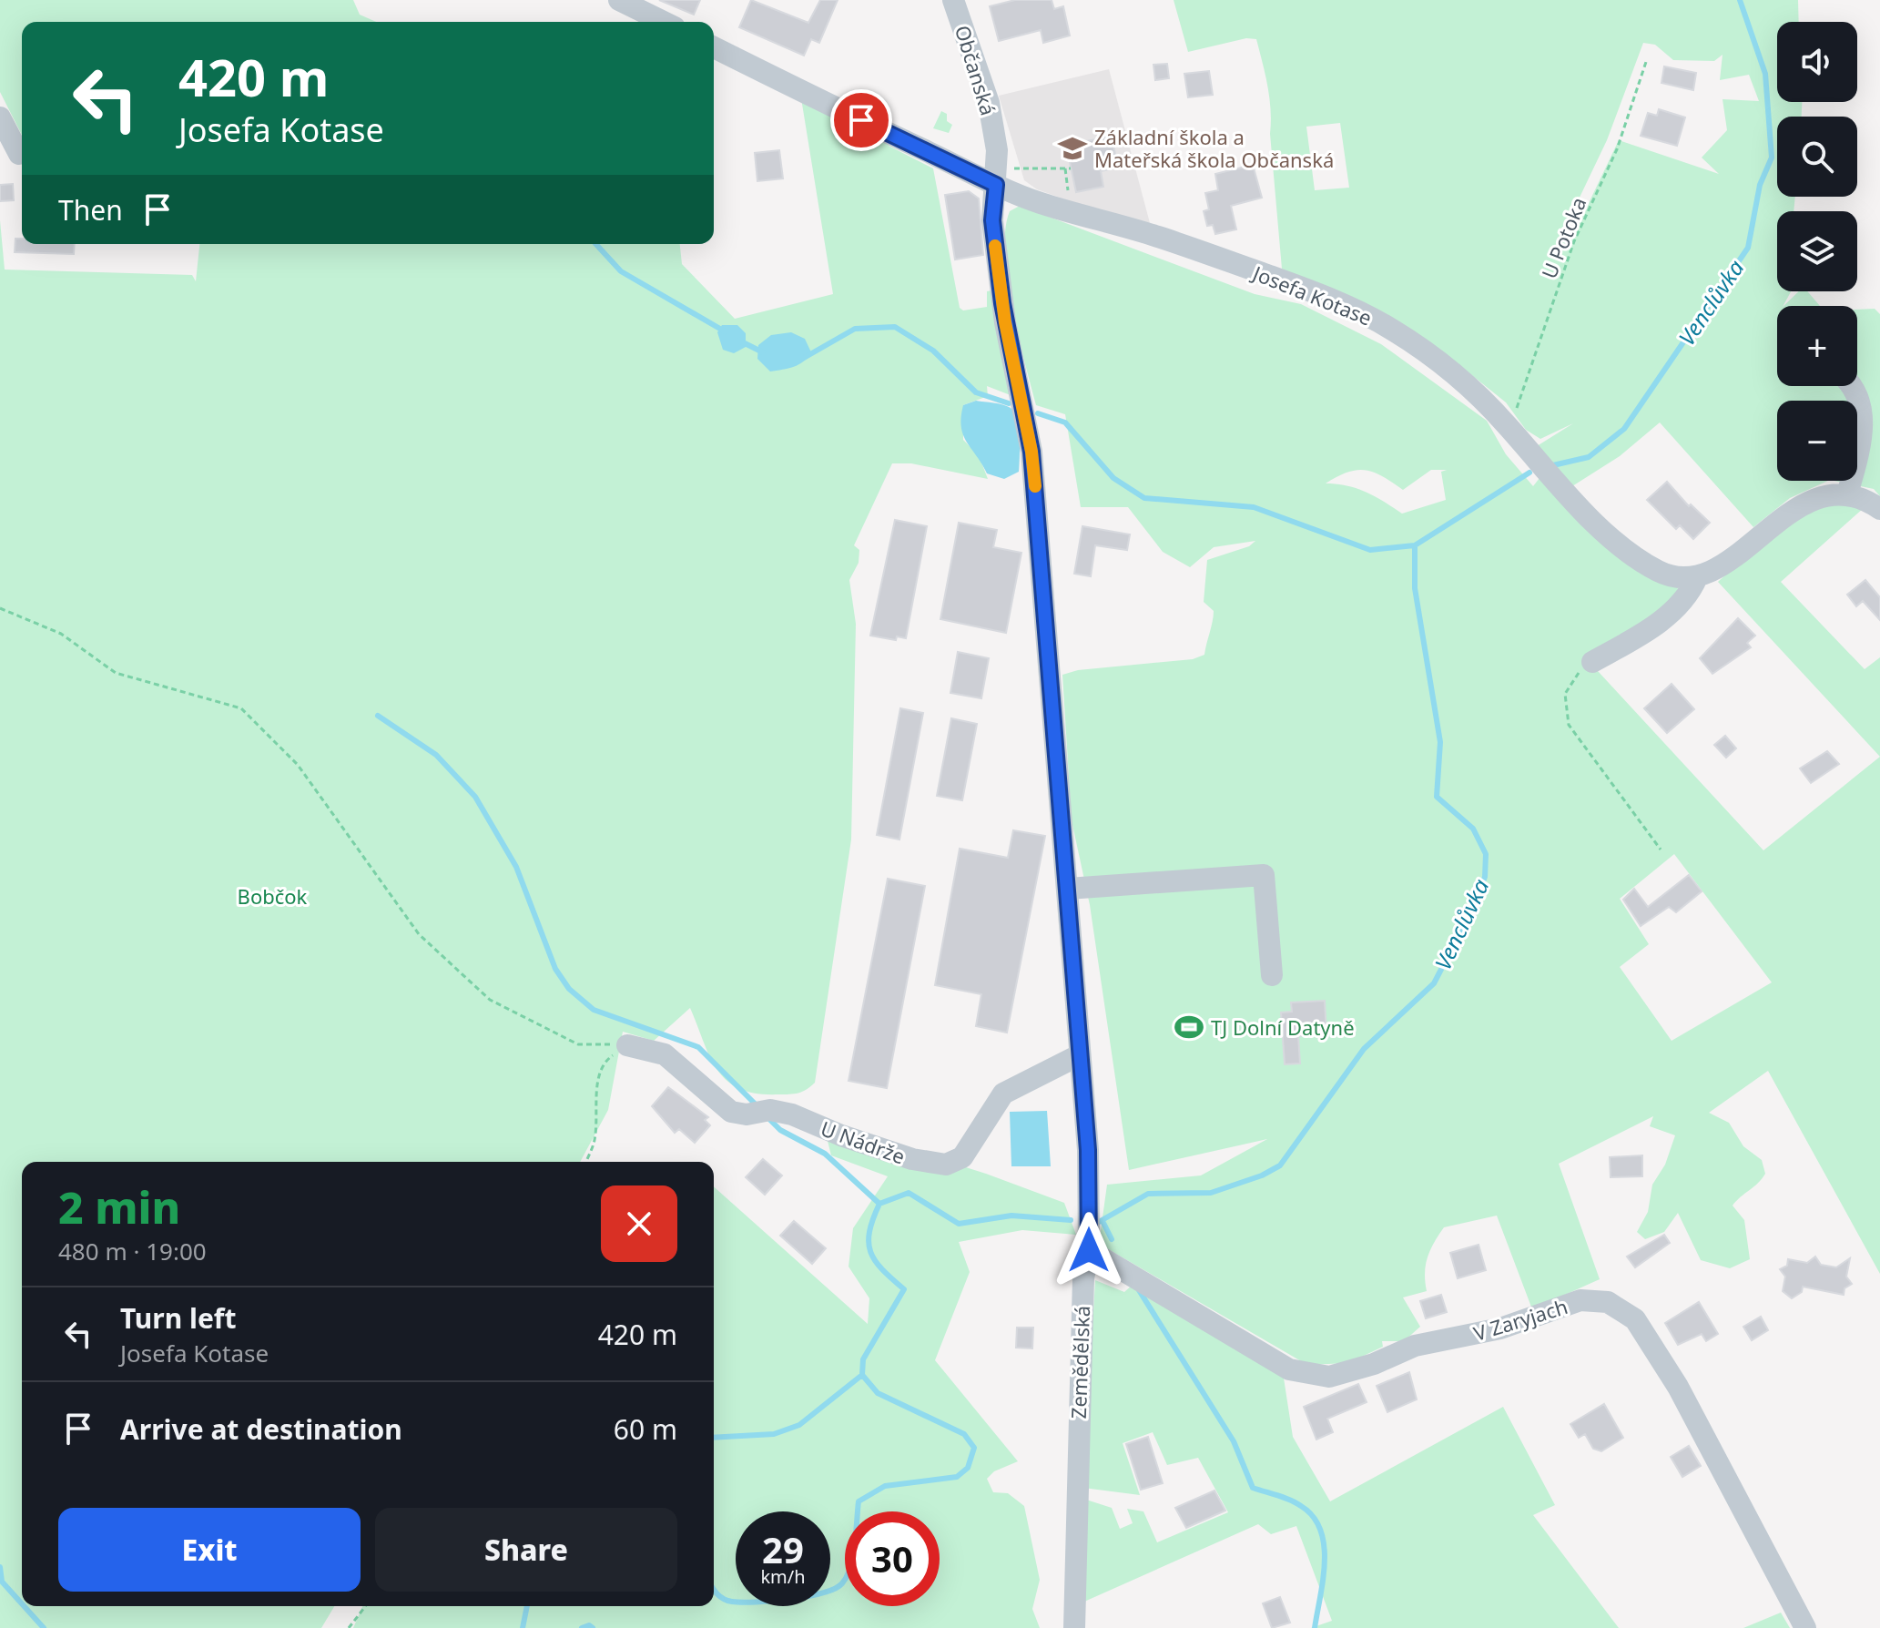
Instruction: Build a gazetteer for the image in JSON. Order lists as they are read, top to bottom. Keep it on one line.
{"streets":{"street":["Občanská","Josefa Kotase","U Nádrže","V Zaryjach","Zemědělská"],"path":["U Potoka"]},"crossings":[["Občanská","Josefa Kotase"],["Občanská","Zemědělská"],["U Potoka","Josefa Kotase"],["Josefa Kotase","Zemědělská"],["U Nádrže","Zemědělská"],["V Zaryjach","Zemědělská"]],"water":["Venclůvka"],"parks":["Bobčok"],"places":{"school or university":["Základní škola a Mateřská škola Občanská"],"sports":["TJ Dolní Datyně"]},"page":{"map_buttons":["+","−"],"turn":["420 m","Josefa Kotase"],"then":"Then","heading":["2 min","480 m · 19:00"],"list":[{"name":"Turn left","note":"Josefa Kotase","value":"420 m"},{"name":"Arrive at destination","value":"60 m"}],"buttons":["Exit","Share"],"speed":"29 km/h","limit":"30"}}
